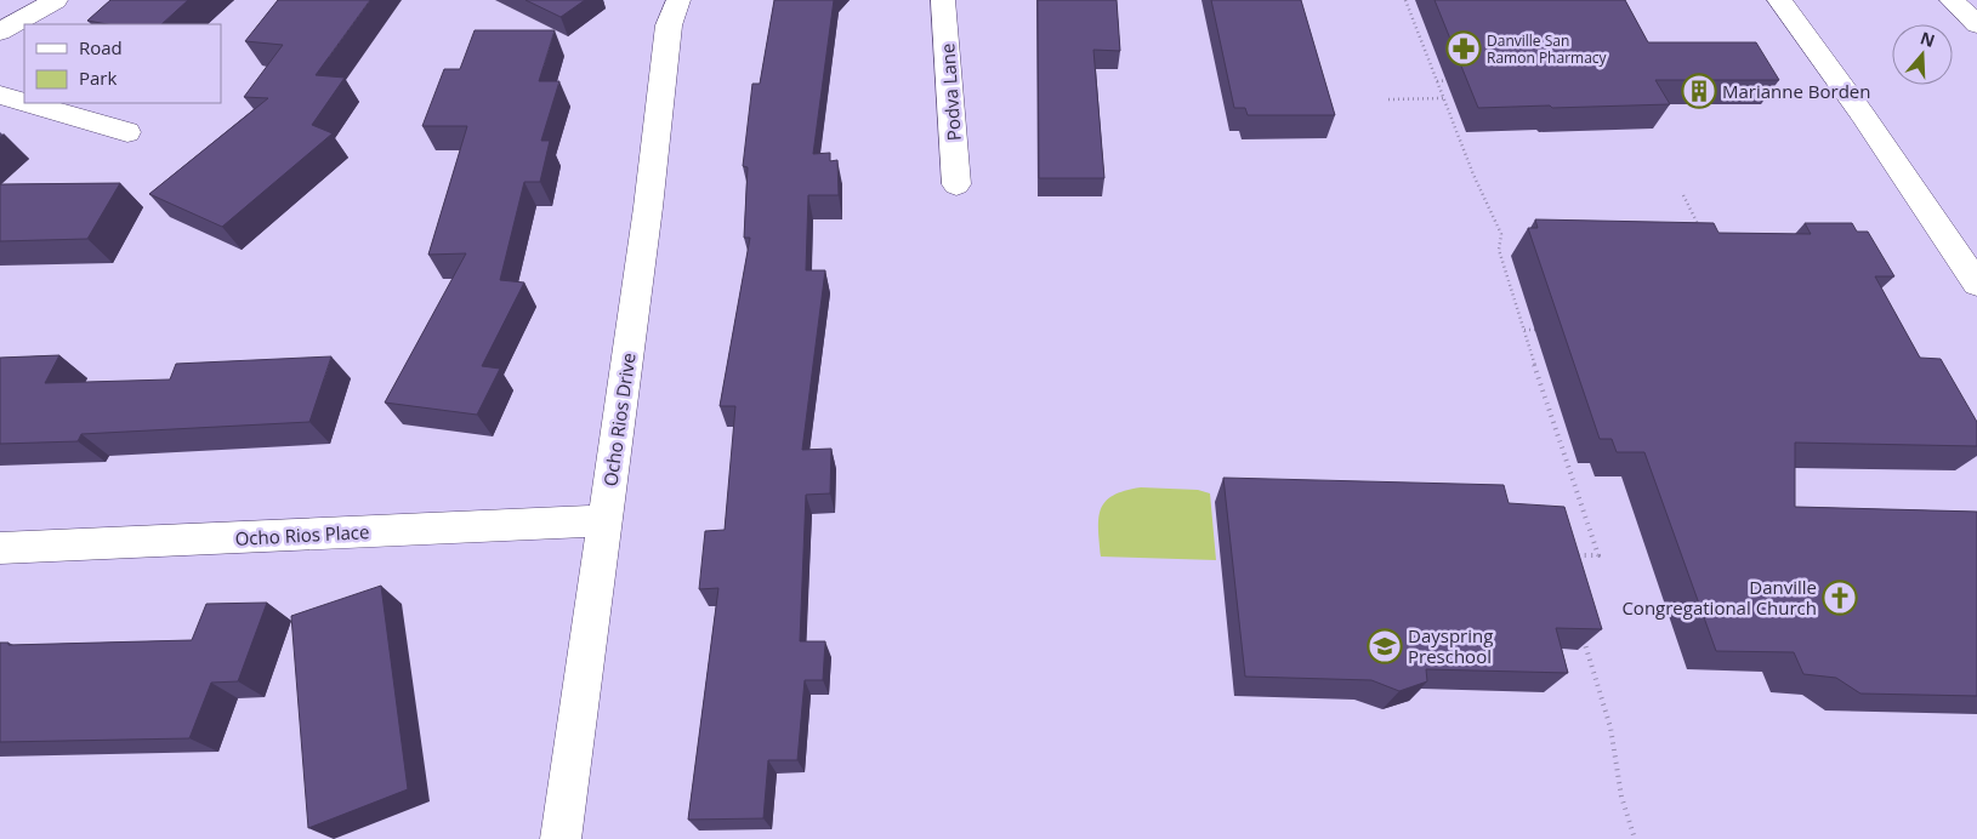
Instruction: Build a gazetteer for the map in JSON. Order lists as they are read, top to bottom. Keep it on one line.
{"streets":{"main road":["Podva Lane","Ocho Rios Drive","Ocho Rios Place"]},"crossings":[["Ocho Rios Drive","Ocho Rios Place"]],"places":{"pharmacy":["Danville San Ramon Pharmacy"],"building":["Marianne Borden"],"church":["Danville Congregational Church"],"school or university":["Dayspring Preschool"]},"legend":["Road","Park"],"north":"top"}
